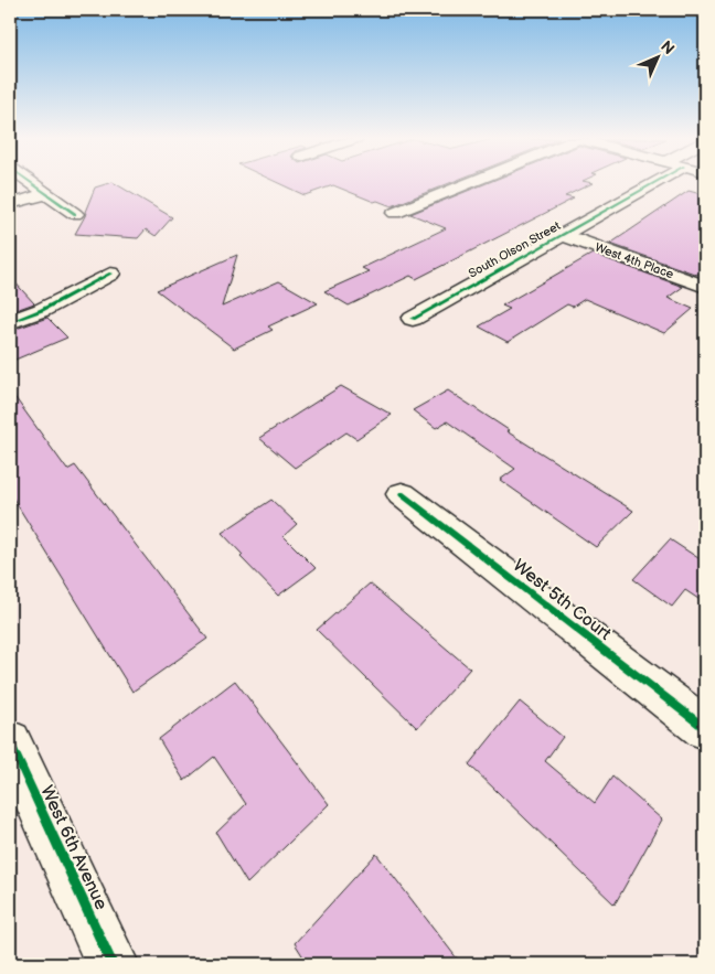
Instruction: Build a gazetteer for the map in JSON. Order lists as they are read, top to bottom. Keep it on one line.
{"streets":{"street":["South Olson Street","West 4th Place","West 5th Court","West 6th Avenue"]},"crossings":[["South Olson Street","West 4th Place"]],"north":"top right"}
